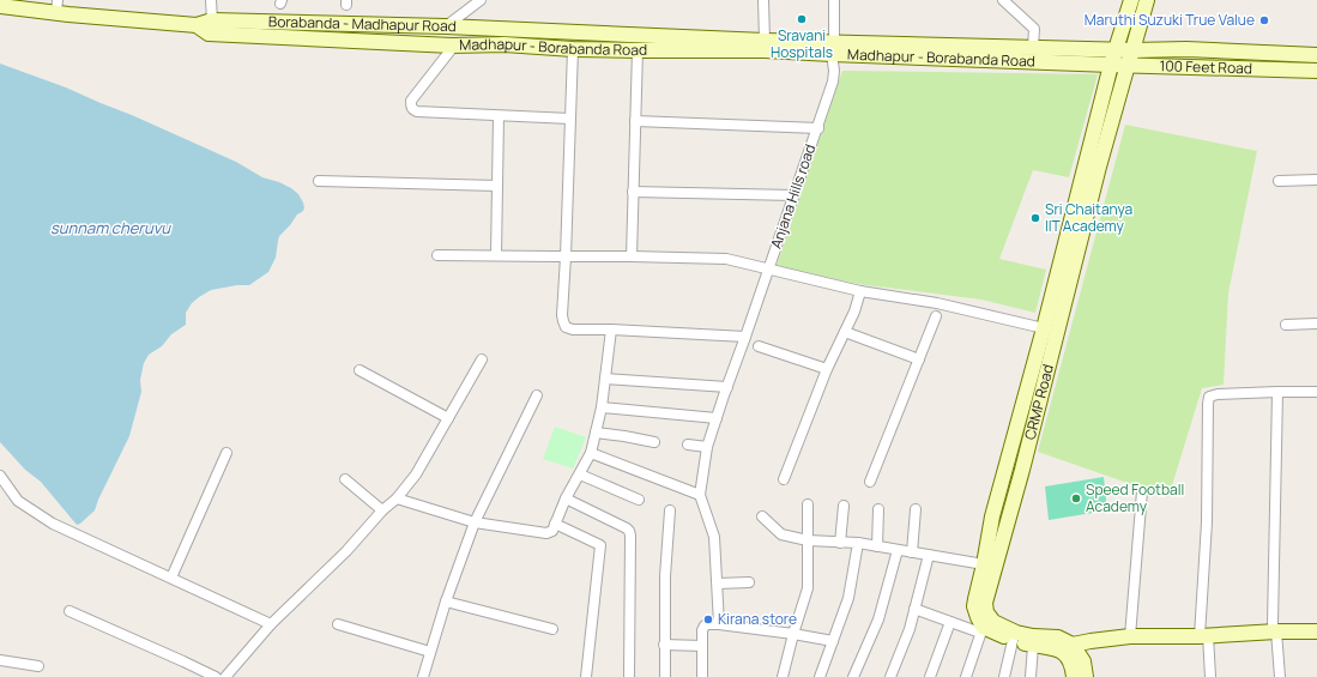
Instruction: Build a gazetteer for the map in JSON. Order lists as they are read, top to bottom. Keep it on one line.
{"streets":{"street":["Borabanda - Madhapur Road","Madhapur - Borabanda Road","100 Feet Road","Anjana Hills road","CRMP Road"]},"crossings":[["Borabanda - Madhapur Road","Madhapur - Borabanda Road"],["Borabanda - Madhapur Road","100 Feet Road"],["Borabanda - Madhapur Road","Anjana Hills road"],["Madhapur - Borabanda Road","100 Feet Road"],["Madhapur - Borabanda Road","Anjana Hills road"],["Madhapur - Borabanda Road","CRMP Road"],["100 Feet Road","CRMP Road"]],"water":["sunnam cheruvu"],"places":["Sravani Hospitals","Maruthi Suzuki True Value","Sri Chaitanya IIT Academy","Speed Football Academy","Kirana store"]}
